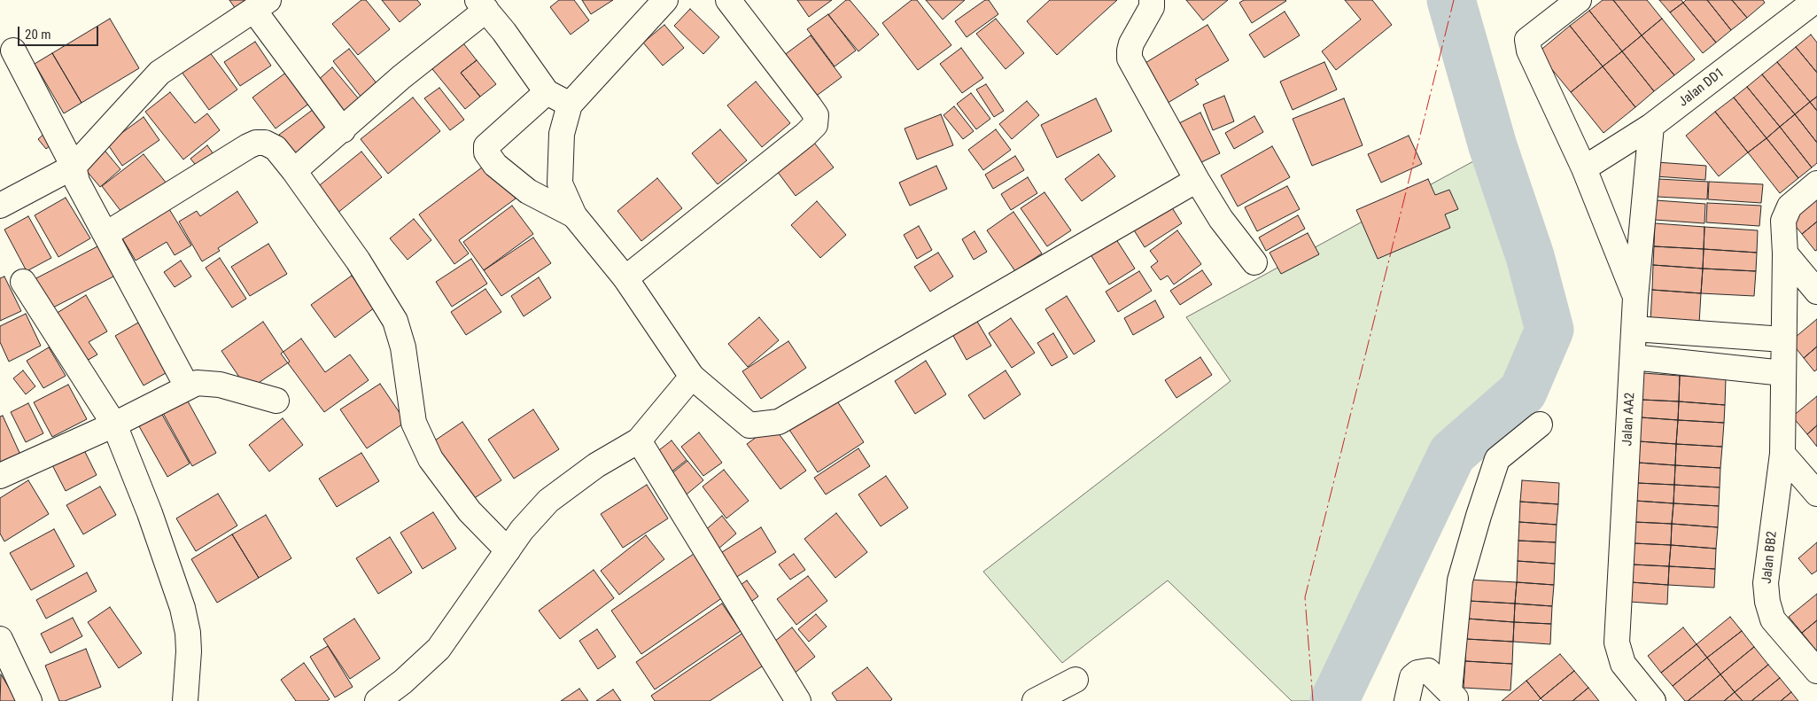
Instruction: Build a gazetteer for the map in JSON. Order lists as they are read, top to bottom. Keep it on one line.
{"streets":{"street":["Jalan DD1","Jalan AA2","Jalan BB2"]},"crossings":[["Jalan DD1","Jalan AA2"]],"scale_bar":"20 m"}
